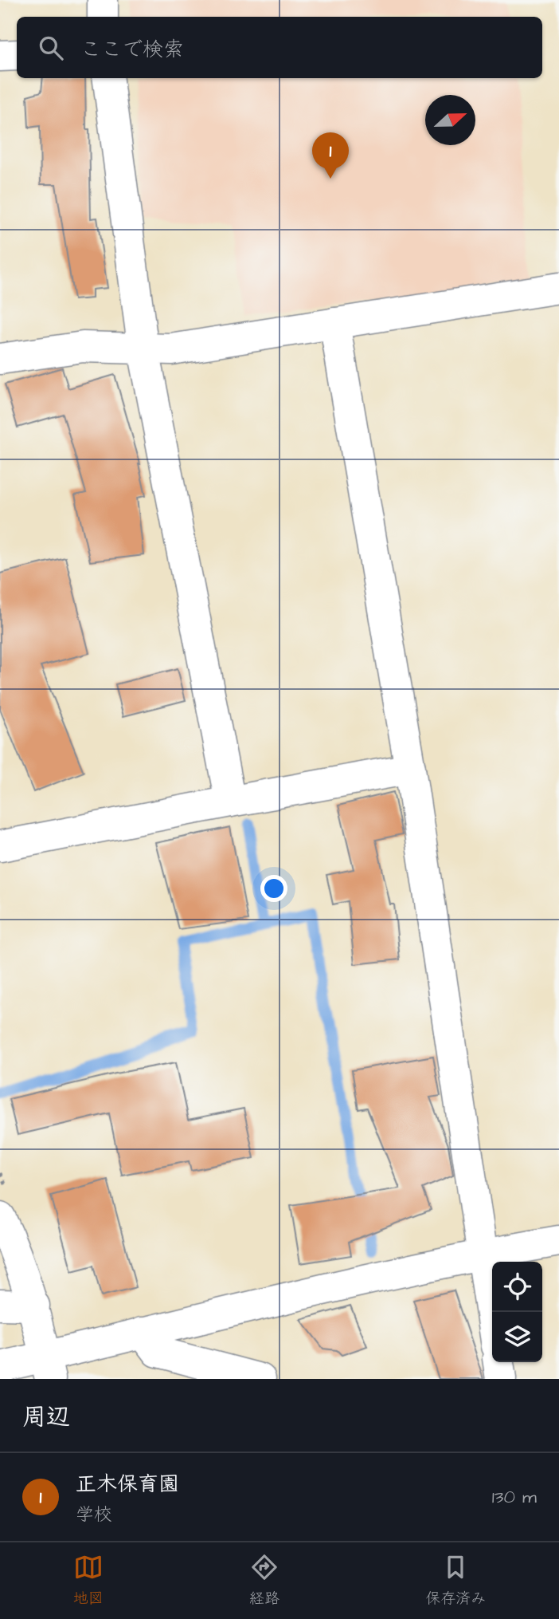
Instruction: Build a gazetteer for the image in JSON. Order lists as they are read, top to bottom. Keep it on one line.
{"north":"right","page":{"search":"ここで検索","pins":"1","heading":"周辺","list":[{"mark":"1","name":"正木保育園","note":"学校","value":"130 m"}],"nav":["地図","経路","保存済み"]}}
